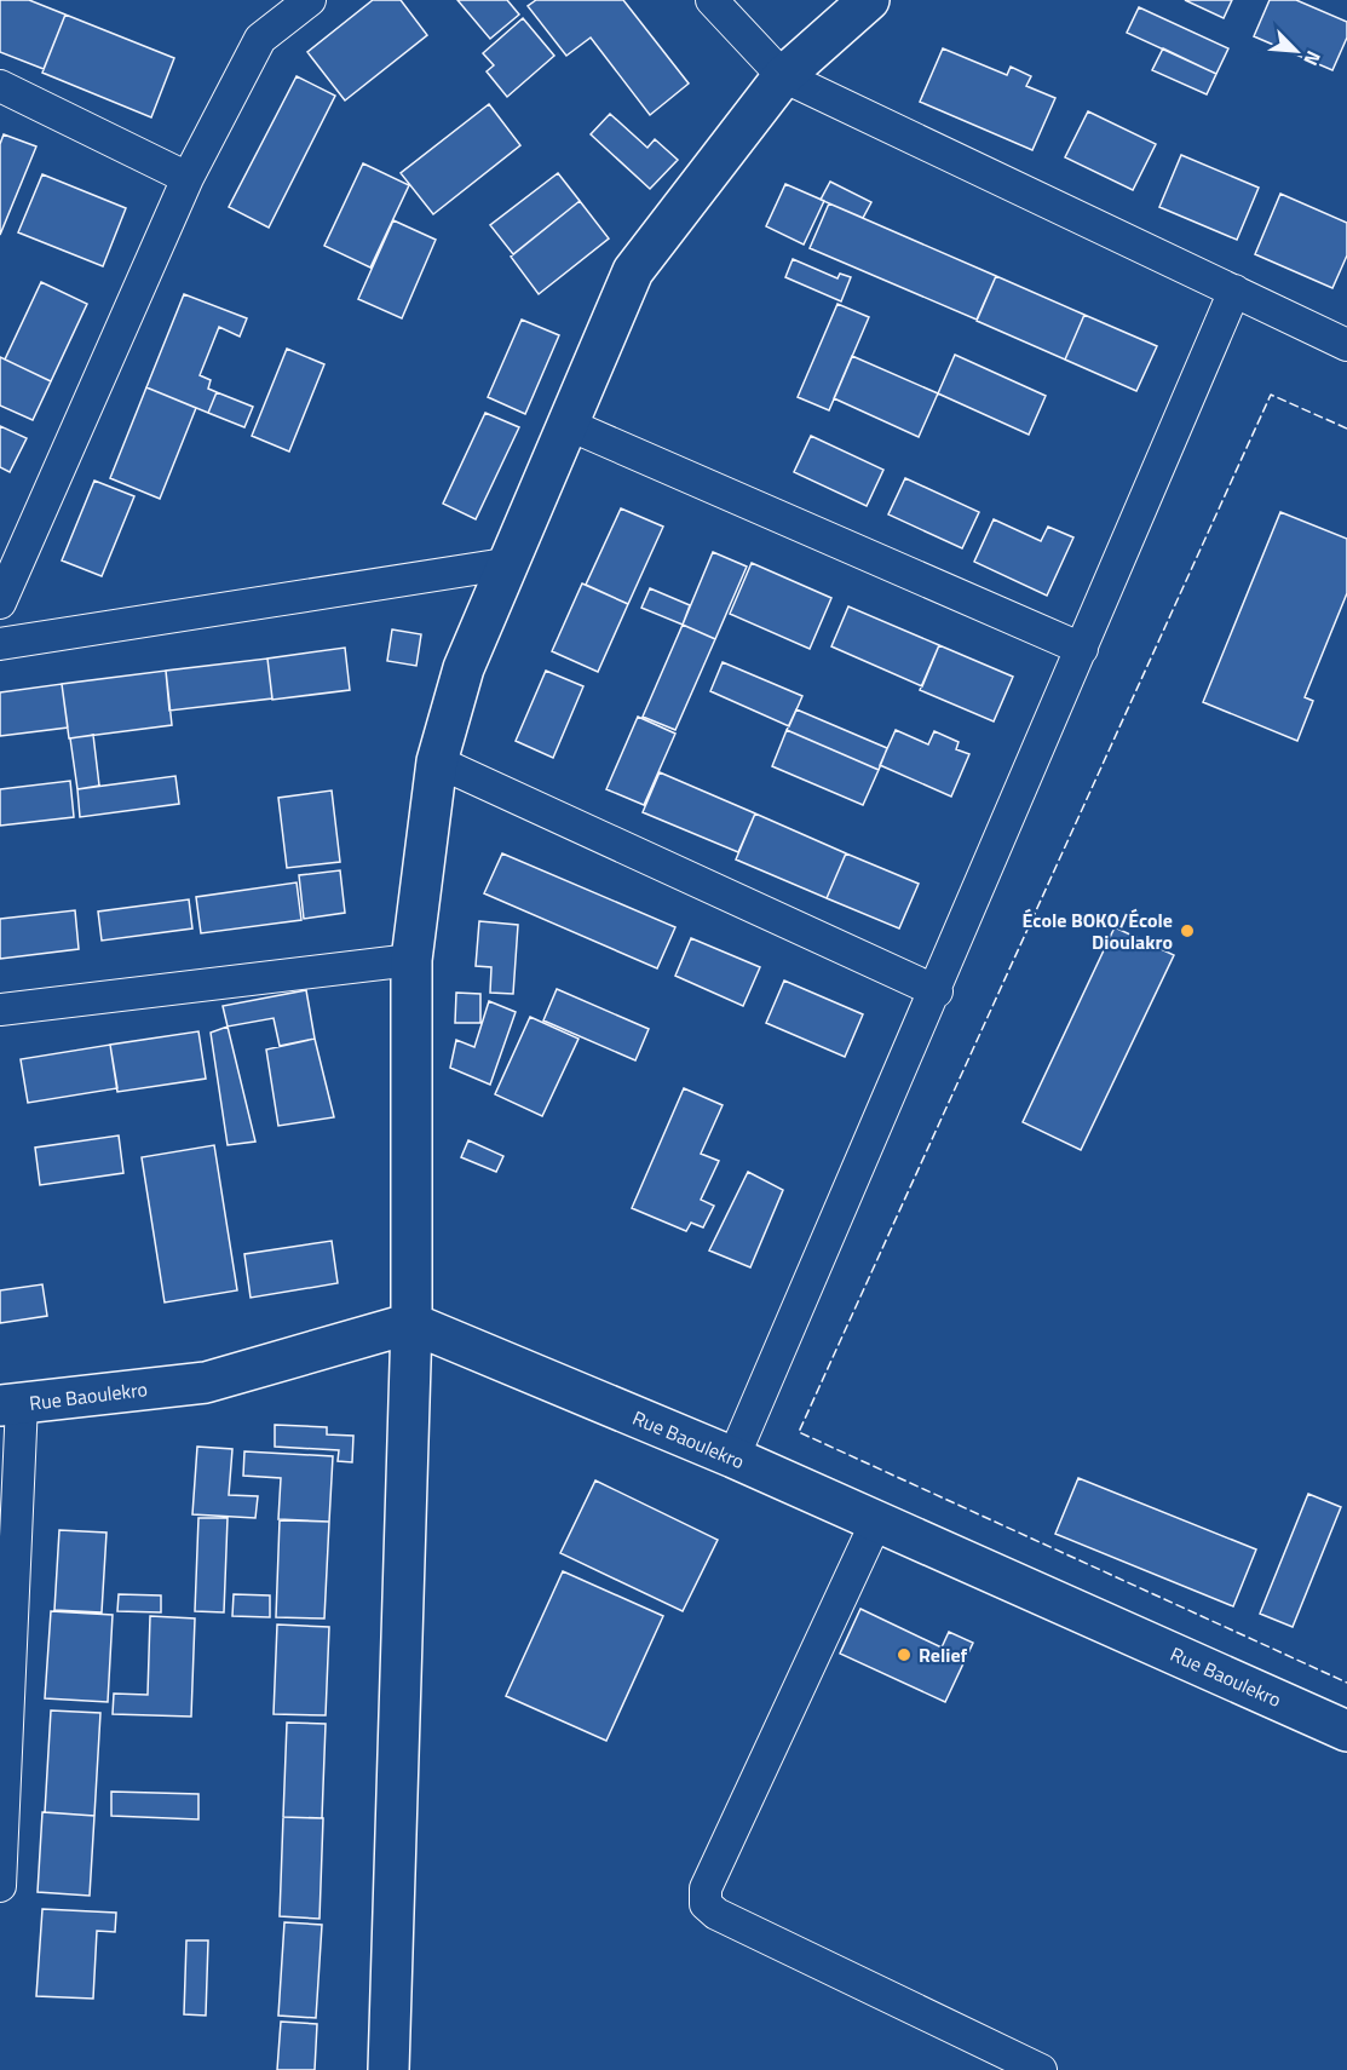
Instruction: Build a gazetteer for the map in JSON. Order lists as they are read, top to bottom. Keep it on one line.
{"streets":{"street":["Rue Baoulekro"]},"places":["École BOKO/École Dioulakro","Relief"],"north":"bottom right"}
